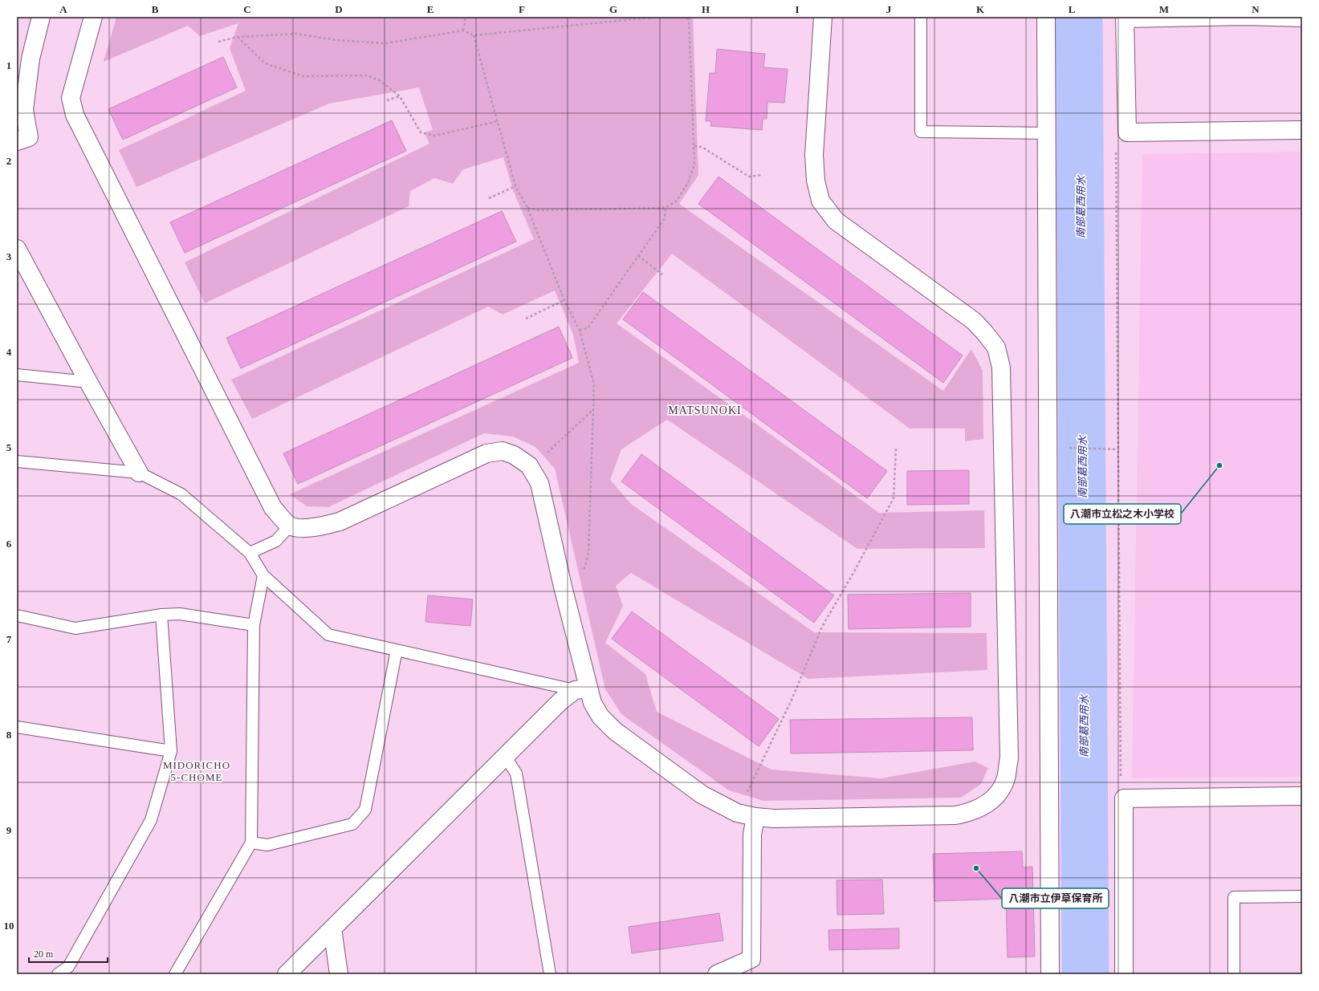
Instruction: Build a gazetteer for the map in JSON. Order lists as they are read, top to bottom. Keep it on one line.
{"districts":["MATSUNOKI","MIDORICHO 5-CHOME"],"water":["南部葛西用水"],"places":["八潮市立松之木小学校","八潮市立伊草保育所"],"scale_bar":"20 m","grid":{"columns":["A","B","C","D","E","F","G","H","I","J","K","L","M","N"],"rows":["1","2","3","4","5","6","7","8","9","10"]}}
